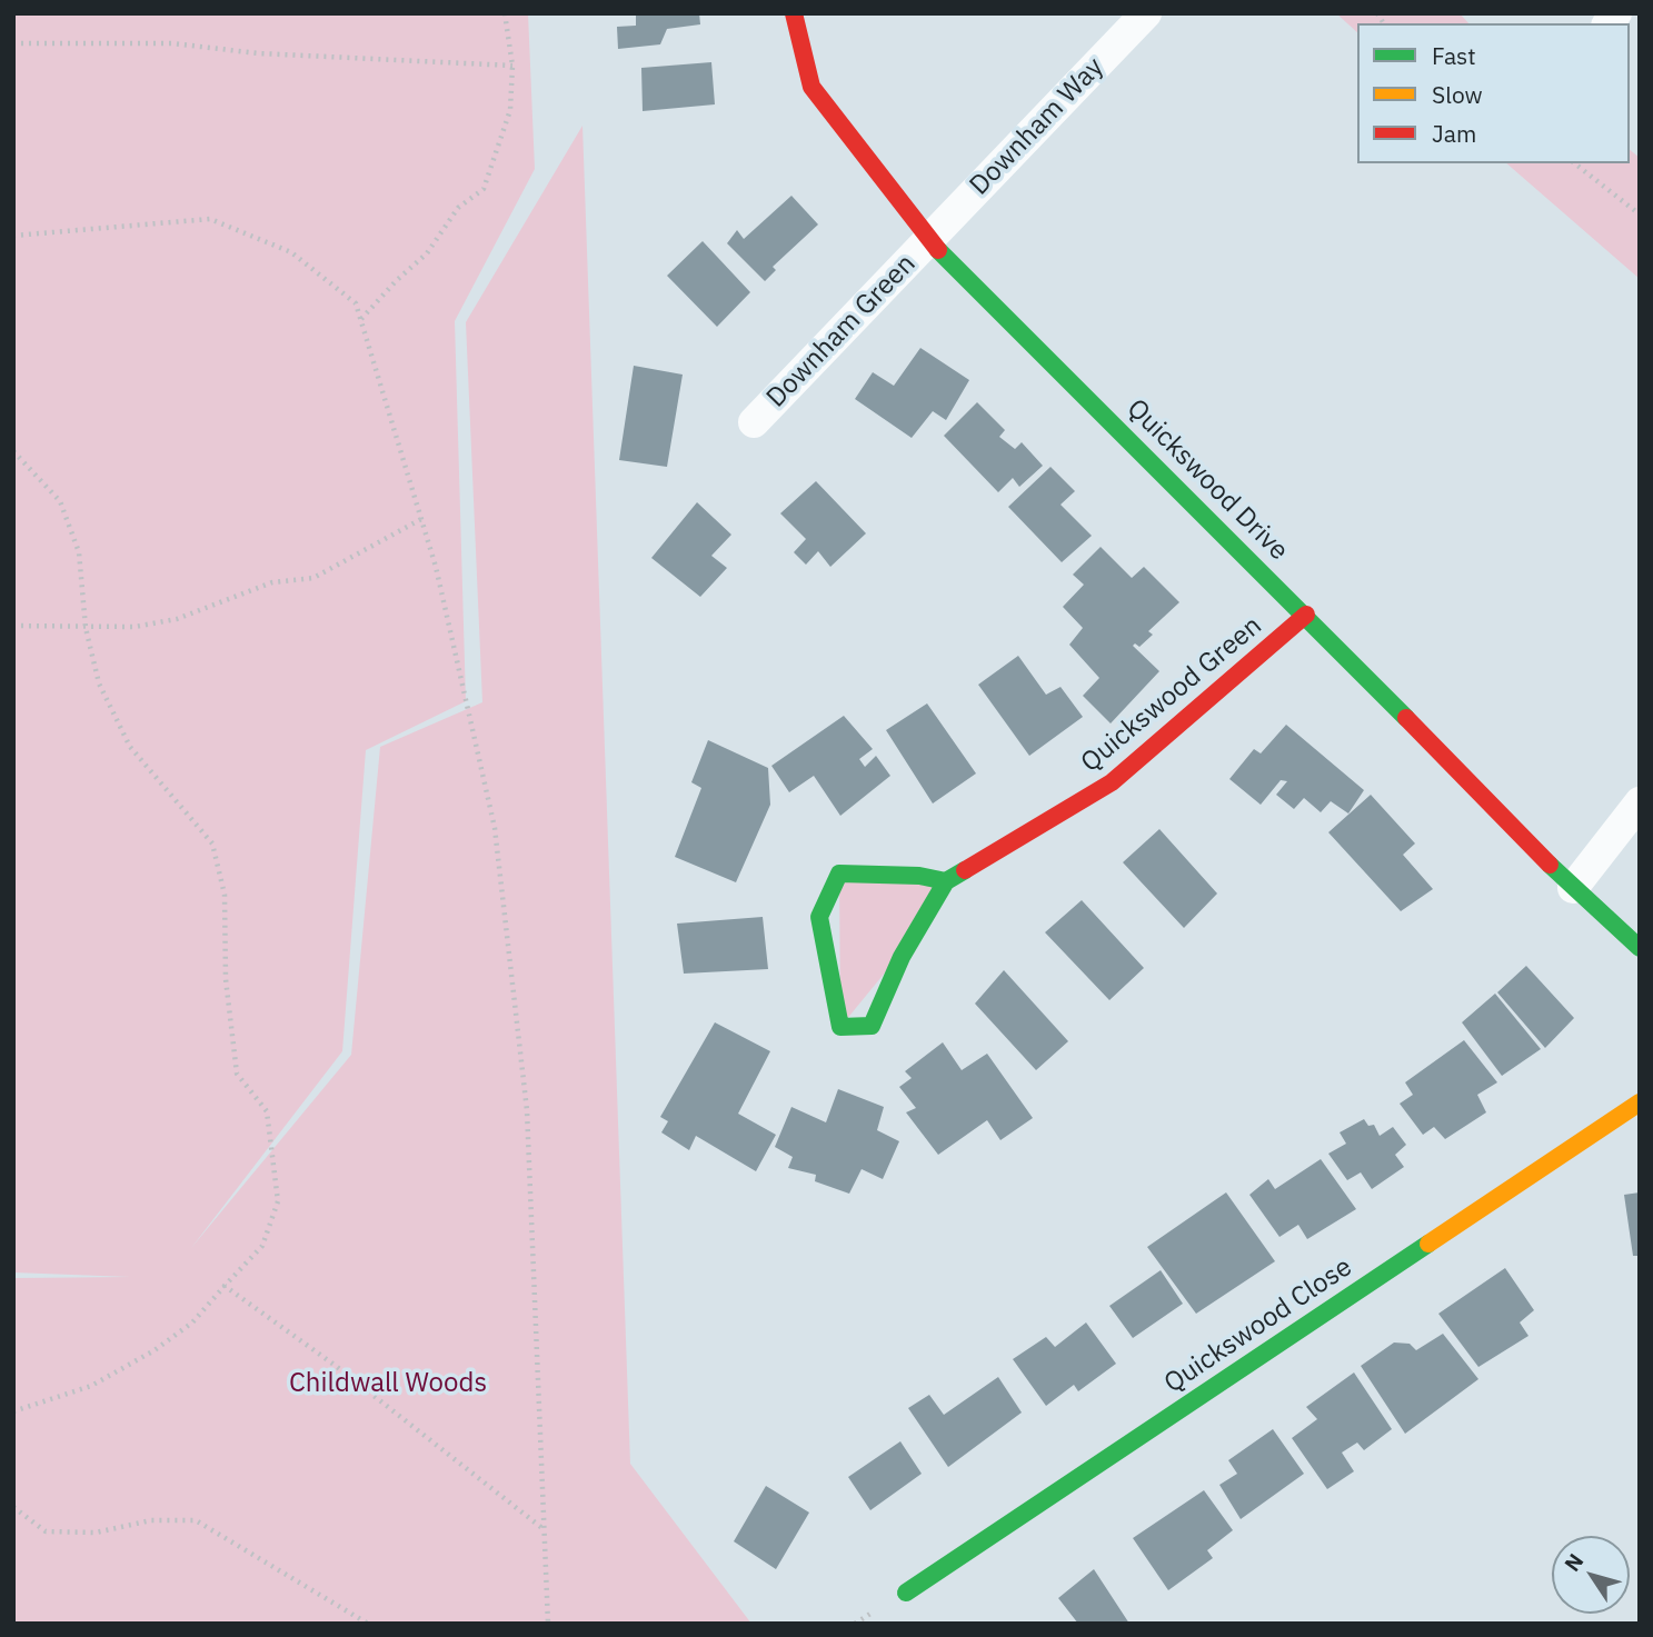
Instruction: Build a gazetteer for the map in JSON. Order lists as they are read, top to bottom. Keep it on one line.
{"streets":{"street":["Downham Way","Downham Green","Quickswood Drive","Quickswood Green","Quickswood Close"]},"crossings":[["Downham Way","Downham Green"],["Downham Way","Quickswood Drive"],["Downham Green","Quickswood Drive"],["Quickswood Drive","Quickswood Green"]],"parks":["Childwall Woods"],"legend":["Fast","Slow","Jam"],"north":"top left"}
